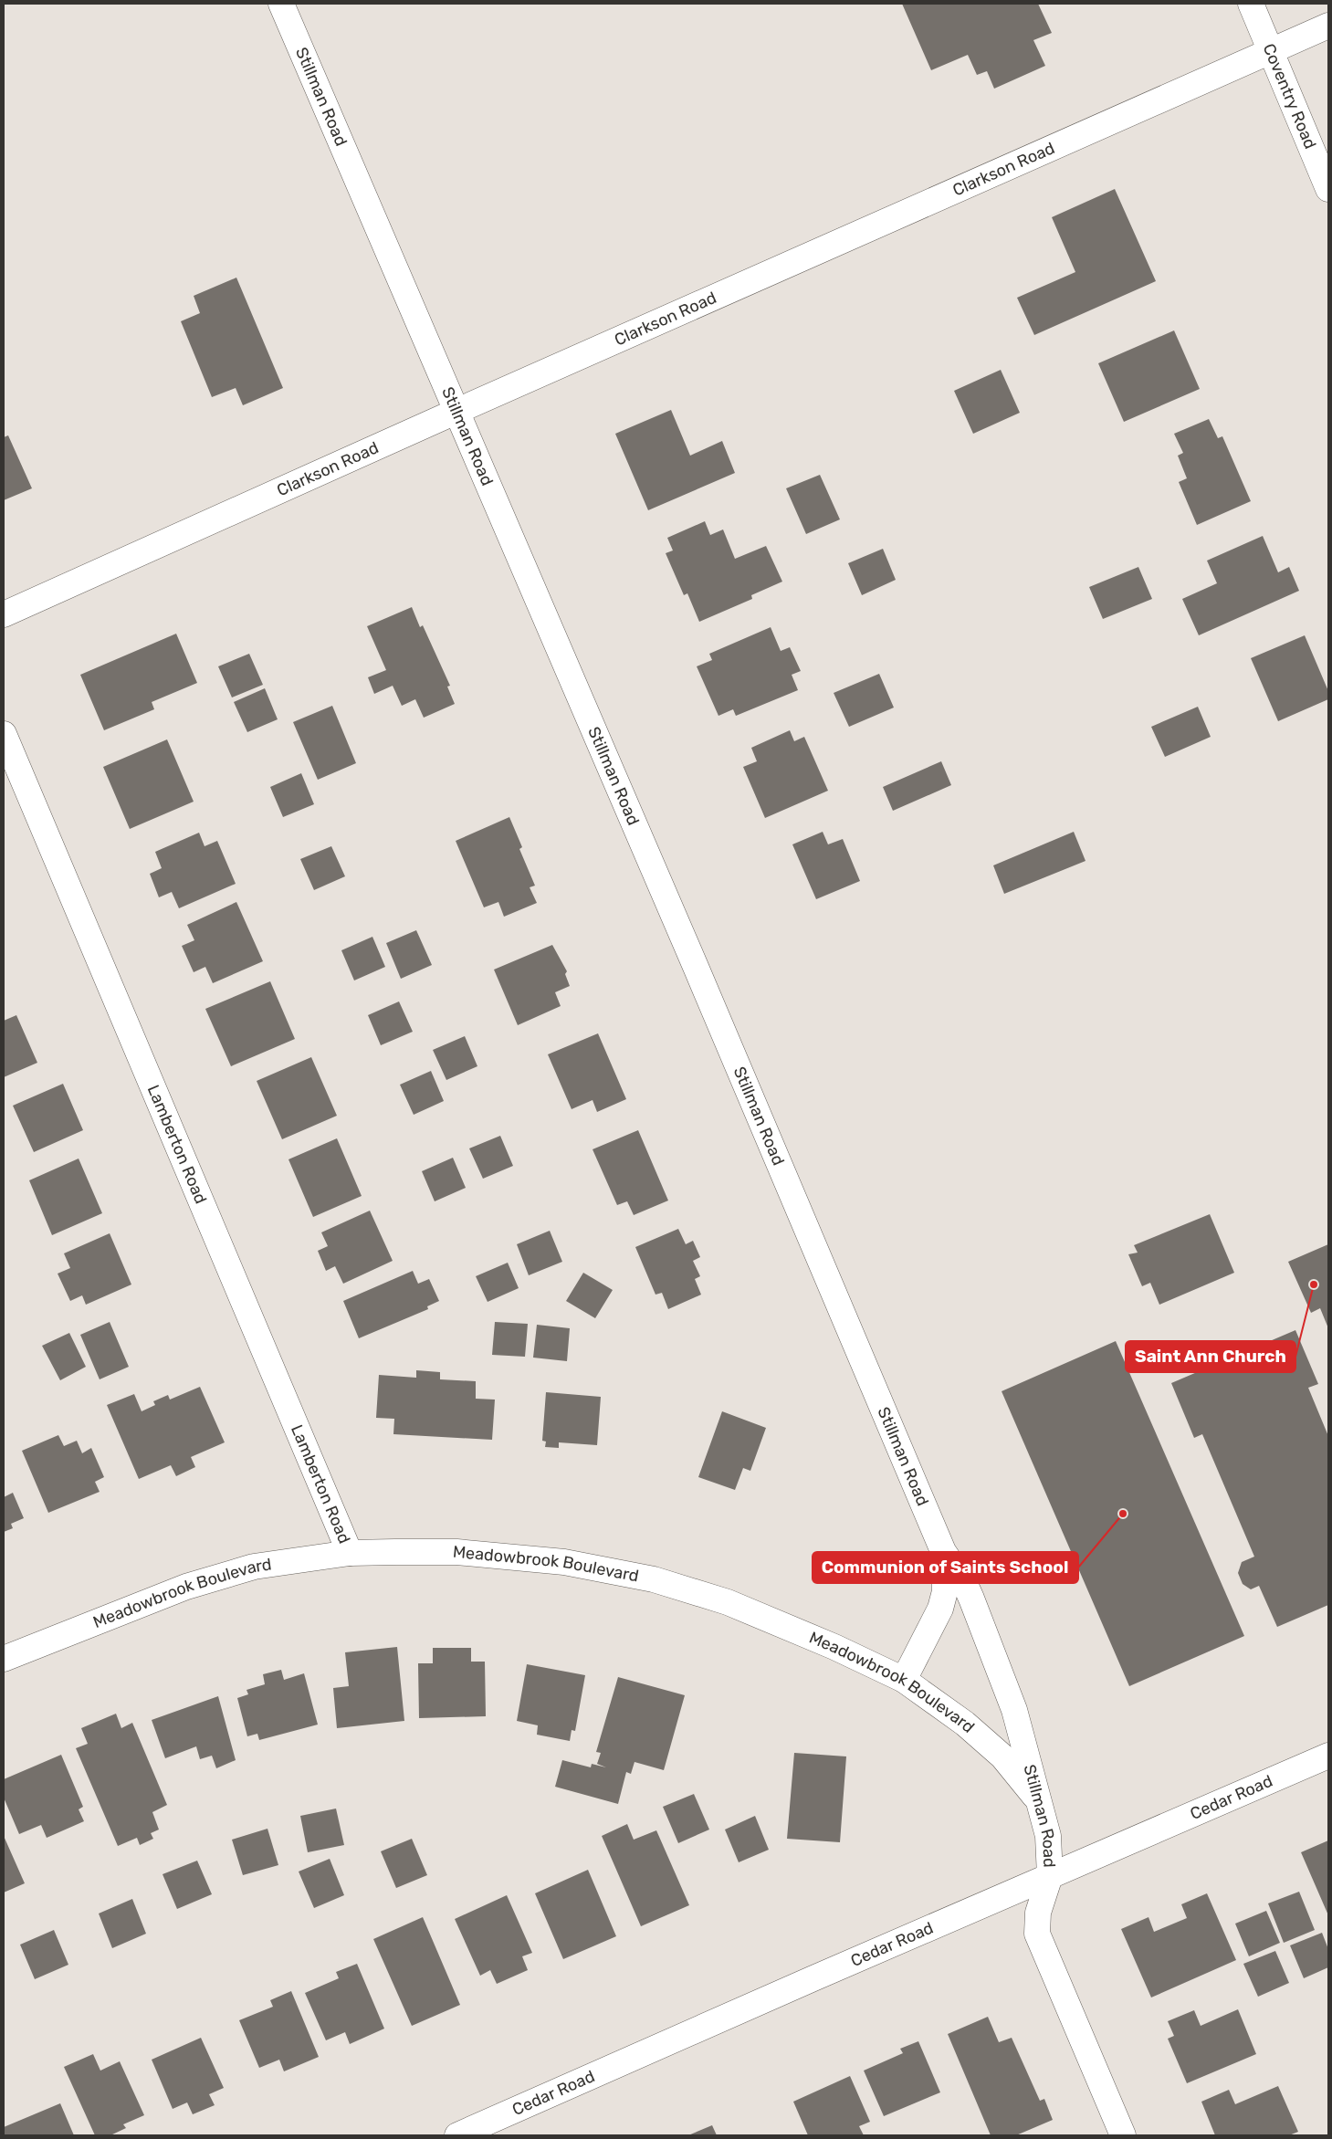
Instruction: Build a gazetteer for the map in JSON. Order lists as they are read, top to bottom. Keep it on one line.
{"streets":{"street":["Stillman Road","Coventry Road","Clarkson Road","Lamberton Road","Meadowbrook Boulevard","Cedar Road"]},"crossings":[["Stillman Road","Clarkson Road"],["Stillman Road","Meadowbrook Boulevard"],["Stillman Road","Cedar Road"],["Coventry Road","Clarkson Road"],["Lamberton Road","Meadowbrook Boulevard"]],"places":["Saint Ann Church","Communion of Saints School"]}
